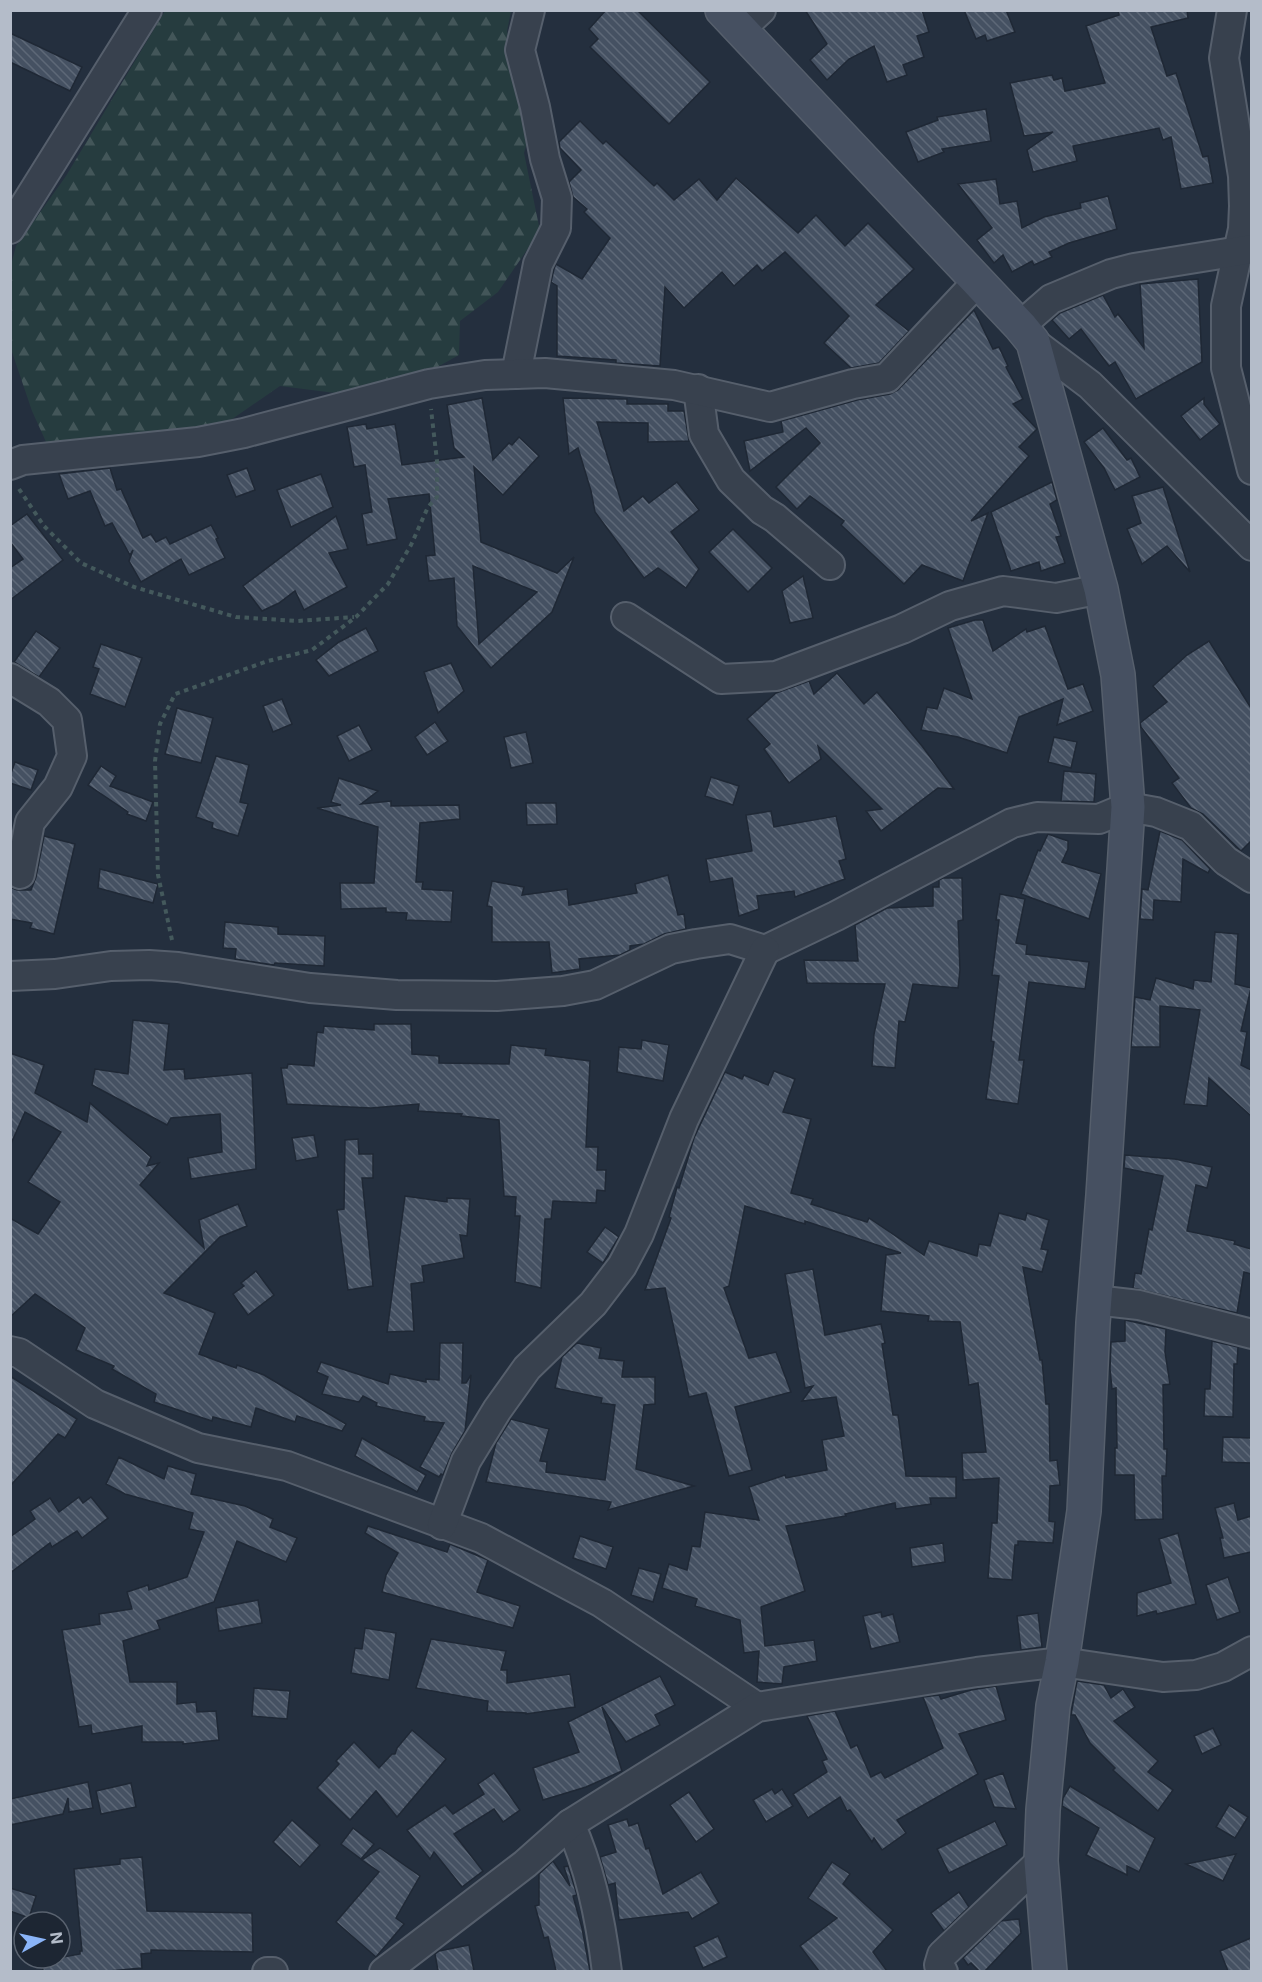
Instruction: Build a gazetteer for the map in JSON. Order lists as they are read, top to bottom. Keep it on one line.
{"north":"right"}
